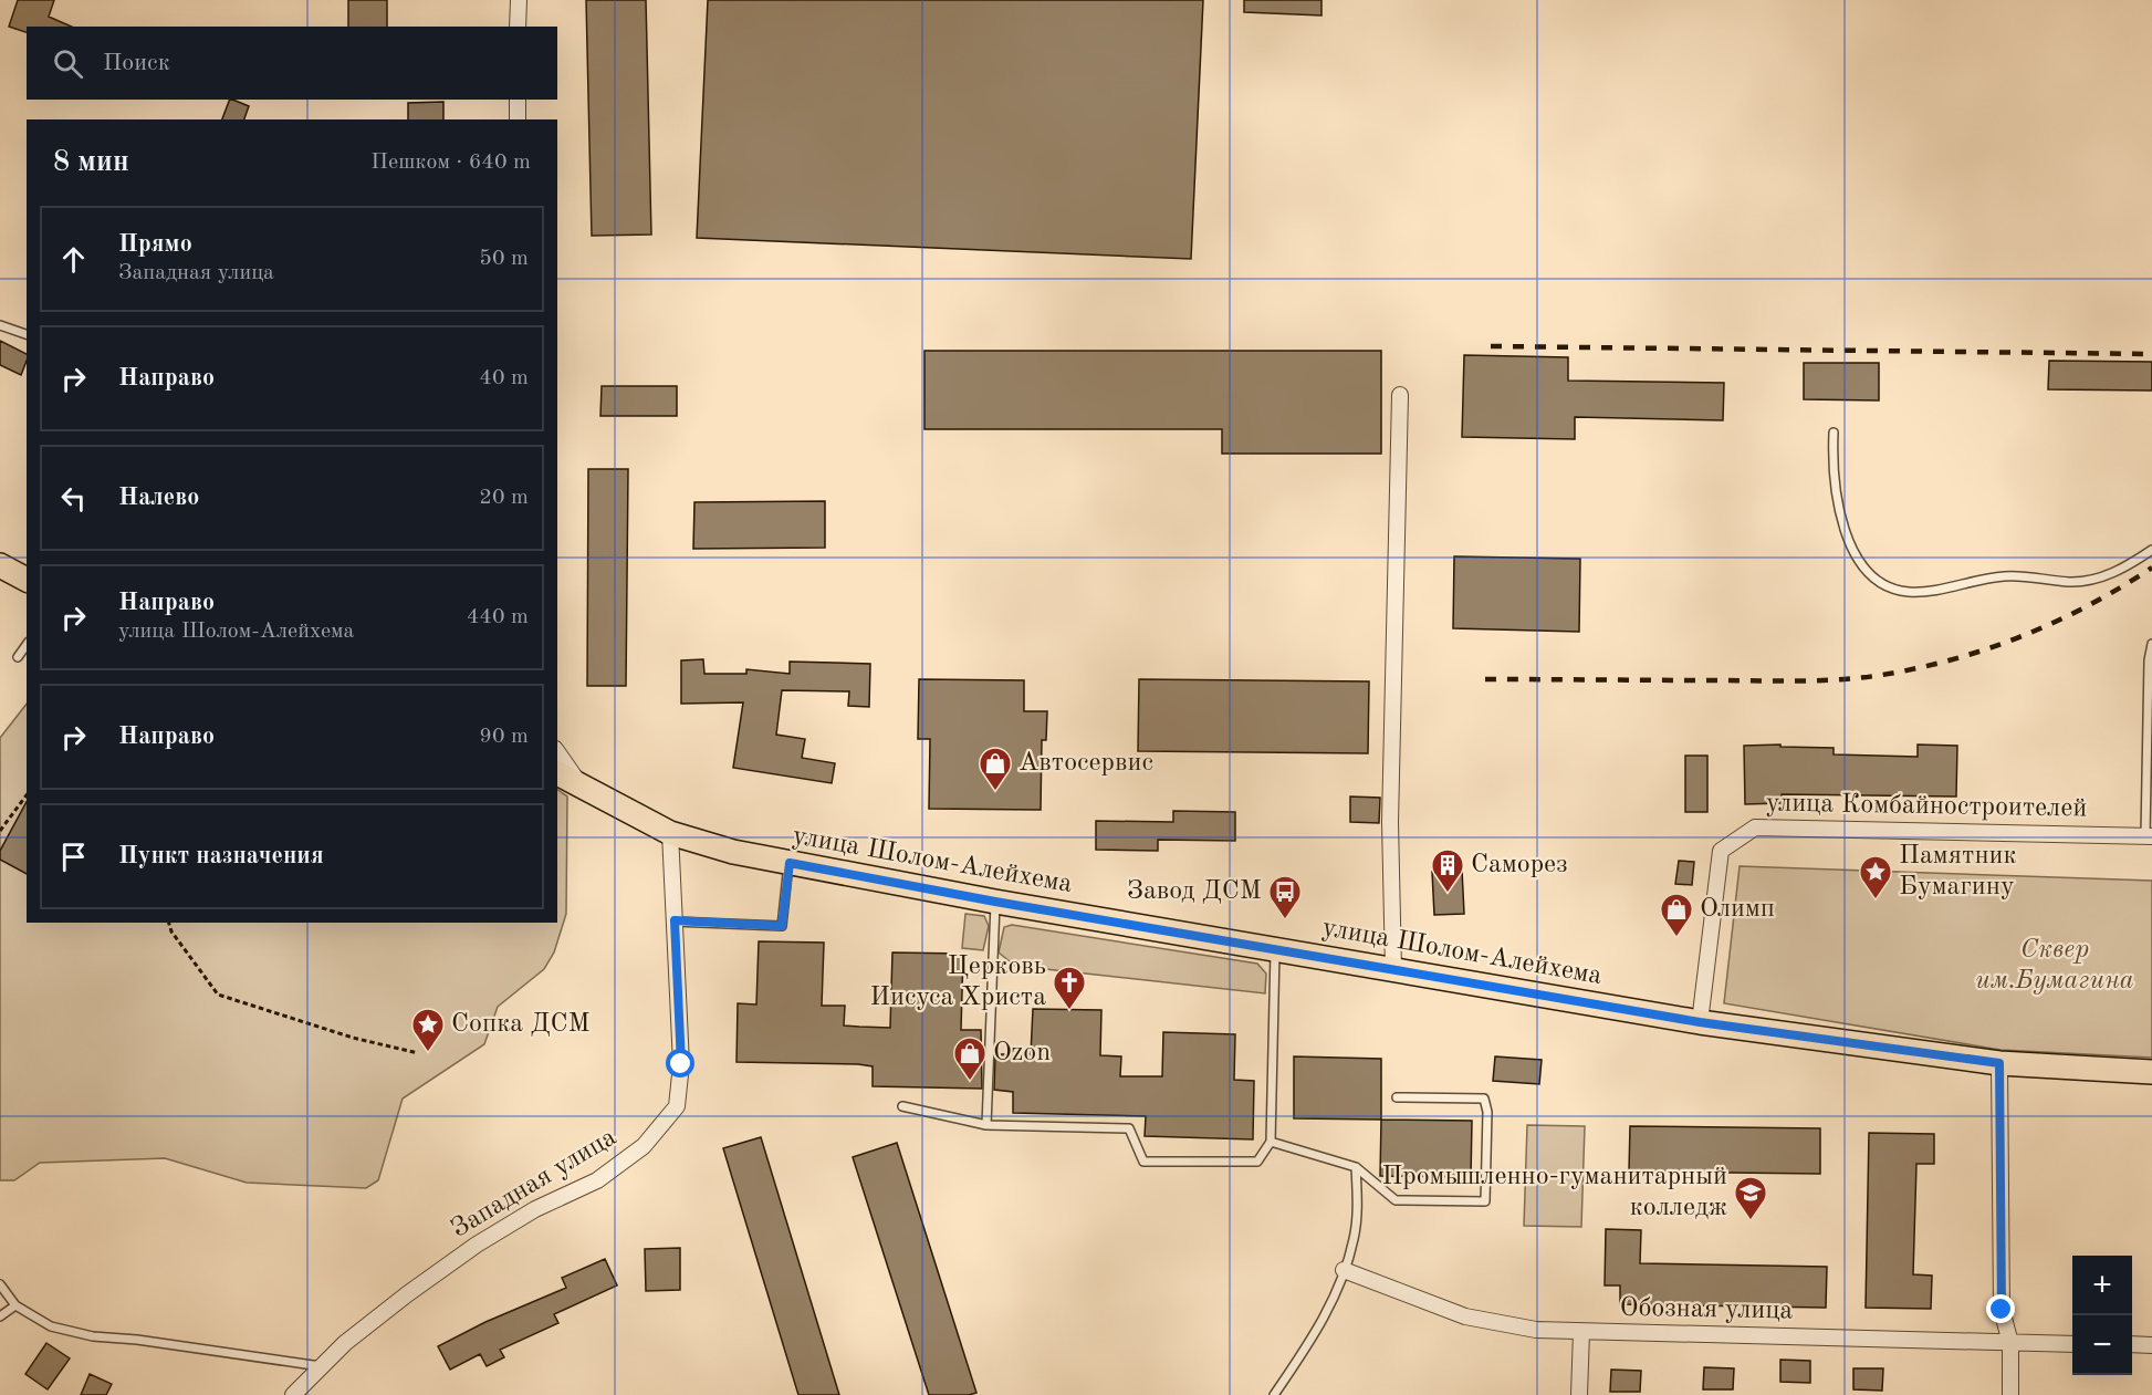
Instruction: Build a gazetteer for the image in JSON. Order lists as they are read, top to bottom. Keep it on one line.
{"streets":{"main road":["улица Шолом-Алейхема"],"street":["улица Комбайностроителей","Западная улица","Обозная улица"]},"crossings":[["улица Комбайностроителей","улица Шолом-Алейхема"],["улица Шолом-Алейхема","Западная улица"]],"parks":["Сквер им.Бумагина"],"places":{"shop":["Автосервис","Олимп","Ozon"],"building":["Саморез"],"place":["Памятник Бумагину","Сопка ДСМ"],"bus stop":["Завод ДСМ"],"church":["Церковь Иисуса Христа"],"school or university":["Промышленно-гуманитарный колледж"]},"page":{"search":"Поиск","heading":["8 мин","Пешком · 640 m"],"list":[["Прямо","Западная улица","50 m"],["Направо","40 m"],["Налево","20 m"],["Направо","улица Шолом-Алейхема","440 m"],["Направо","90 m"],"Пункт назначения"],"map_buttons":["+","−"]}}
